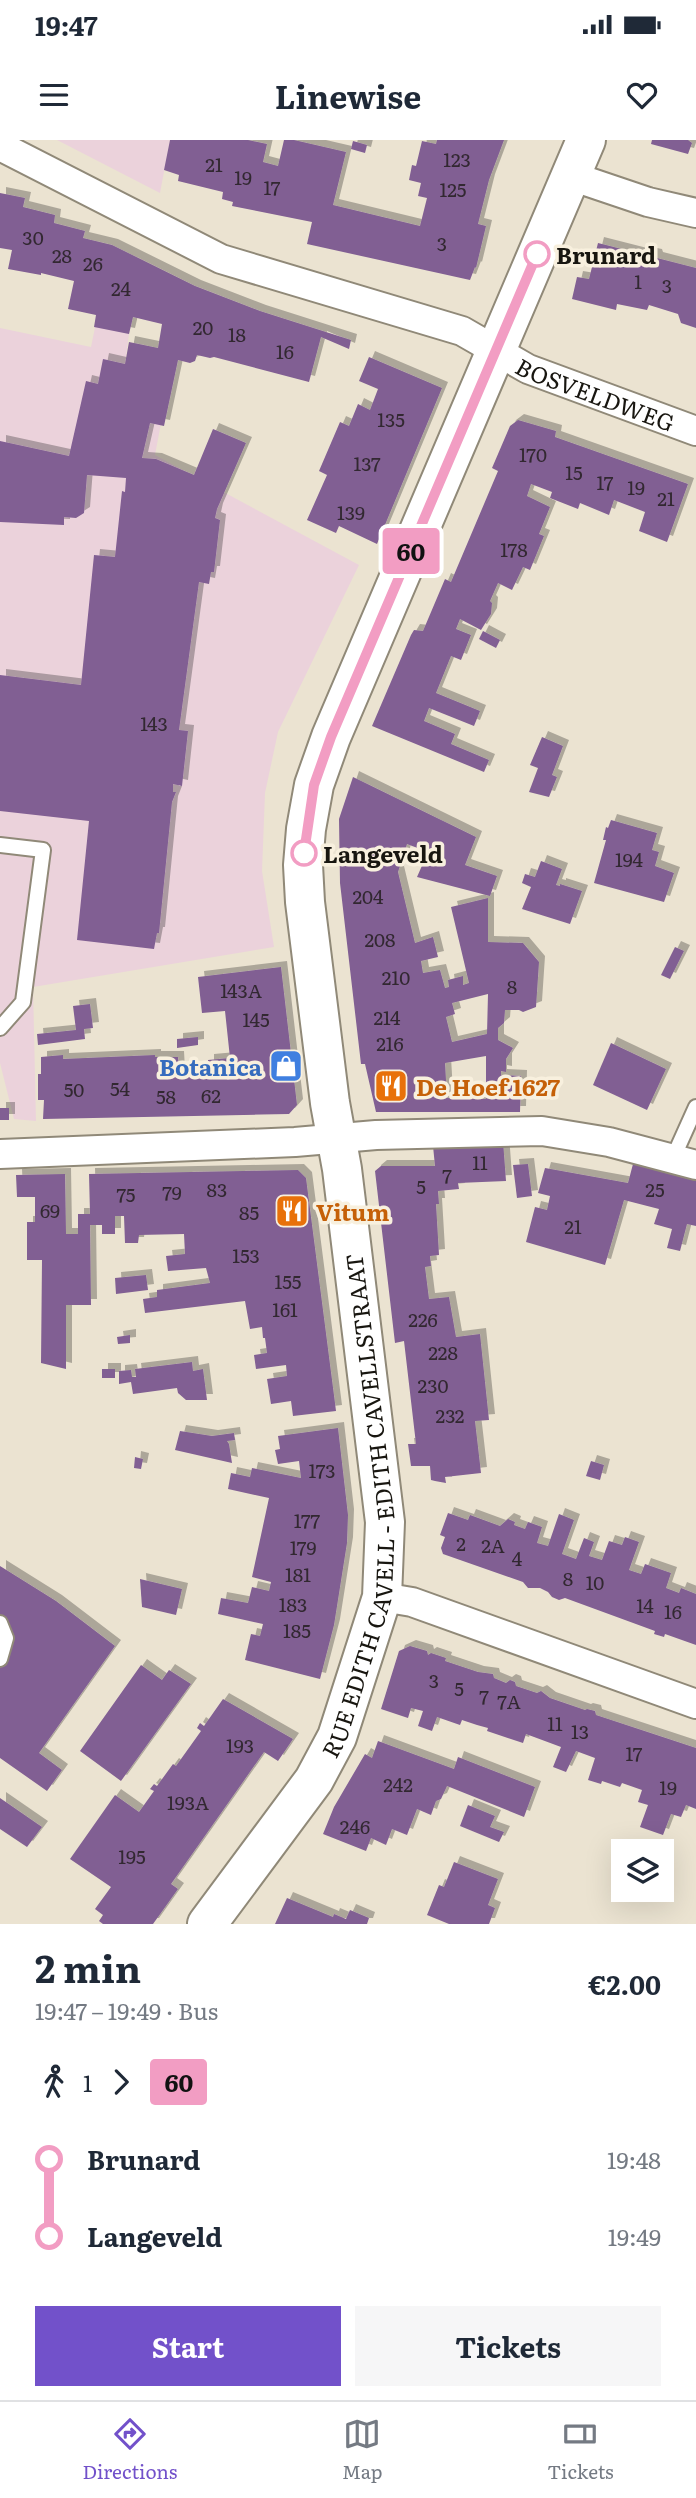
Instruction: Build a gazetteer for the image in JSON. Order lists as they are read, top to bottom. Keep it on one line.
{"streets":{"street":["BOSVELDWEG","RUE EDITH CAVELL - EDITH CAVELLSTRAAT"]},"crossings":[["BOSVELDWEG","RUE EDITH CAVELL - EDITH CAVELLSTRAAT"]],"places":{"other":["Brunard","Langeveld"],"shop":["Botanica"],"restaurant":["De Hoef 1627","Vitum"]},"lines":["bus line 60"],"house_numbers":["123","21","19","17","125","30","3","28","26","1","3","24","20","18","16","135","170","137","15","17","19","21","139","178","143","194","204","208","210","8","143A","214","145","216","54","50","62","58","11","7","5","83","25","79","75","69","85","21","153","155","161","226","228","230","232","173","177","2","2A","179","4","181","8","10","183","14","16","185","3","5","7","7A","11","13","193","17","242","19","193A","246","195"],"page":{"status":"19:47","header":"Linewise","on_map":"60","heading":["2 min","19:47 – 19:49 · Bus","€2.00"],"legs":["1","60"],"list":[{"name":"Brunard","value":"19:48"},{"name":"Langeveld","value":"19:49"}],"buttons":["Start","Tickets"],"tabs":["Directions","Map","Tickets"]}}
